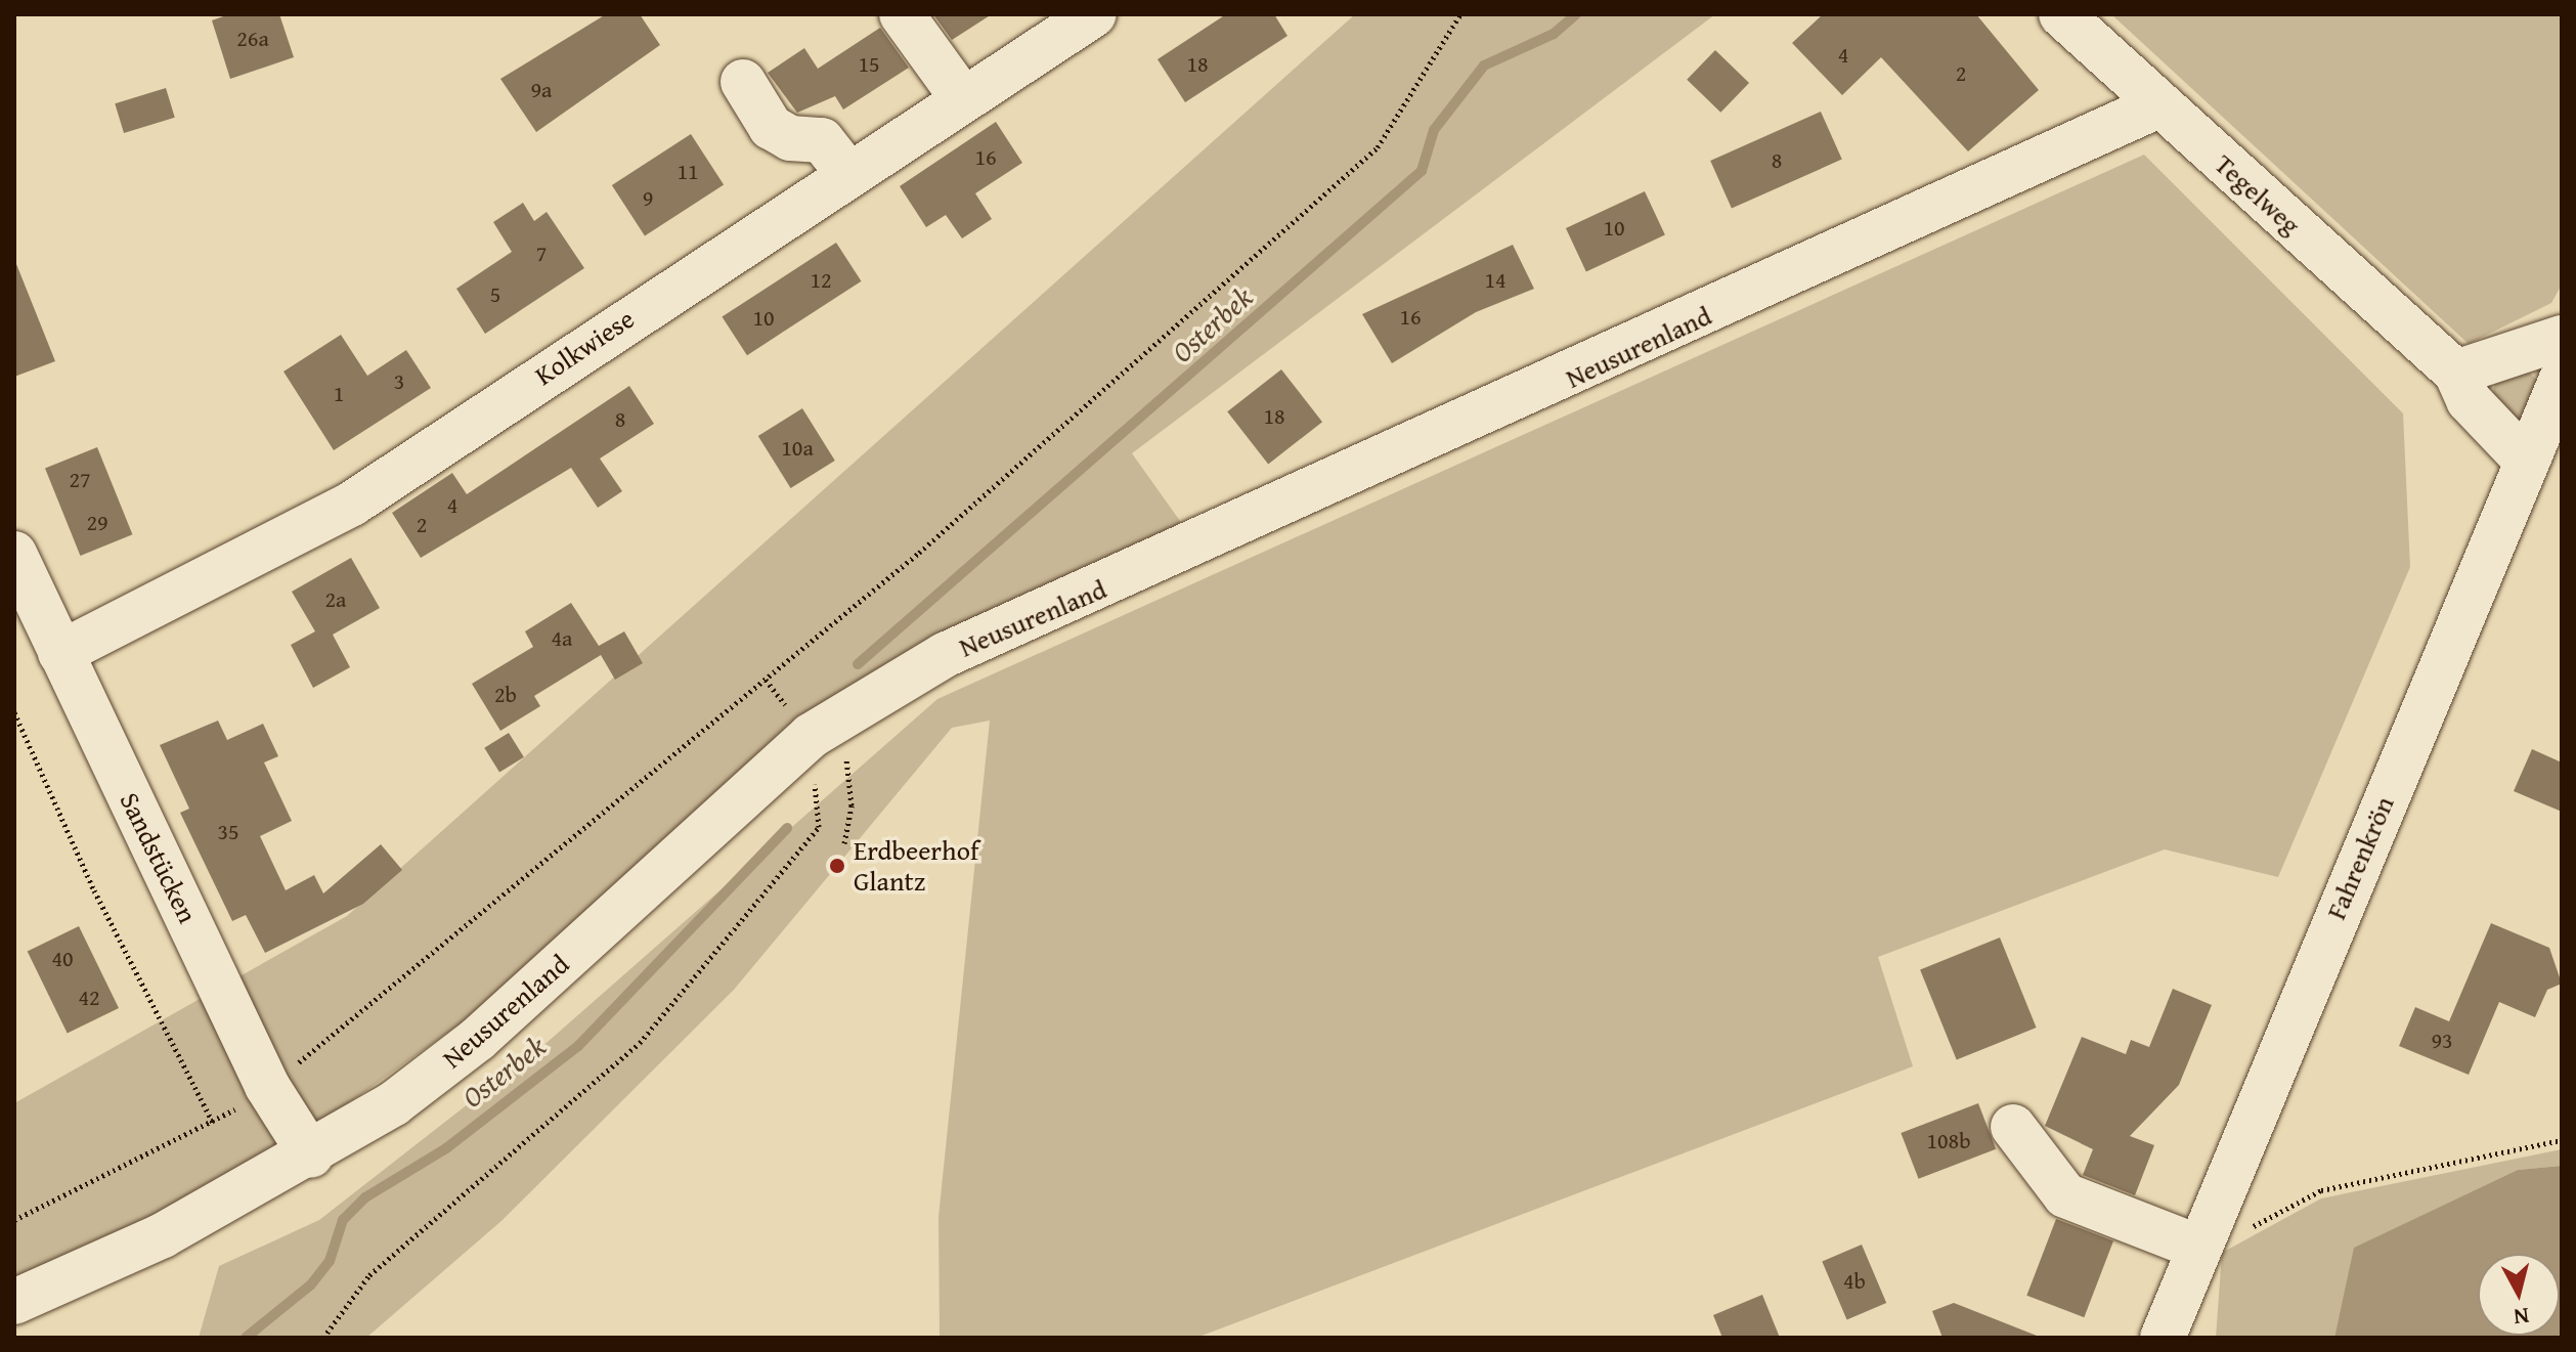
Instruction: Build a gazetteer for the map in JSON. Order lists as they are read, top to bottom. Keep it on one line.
{"streets":{"street":["Tegelweg","Kolkwiese","Neusurenland","Sandstücken","Fahrenkrön"]},"crossings":[["Tegelweg","Neusurenland"],["Tegelweg","Fahrenkrön"],["Kolkwiese","Sandstücken"],["Neusurenland","Sandstücken"]],"water":["Osterbek"],"places":["Erdbeerhof Glantz"],"house_numbers":["26a","4","15","18","2","9a","16","8","11","9","10","7","12","14","5","16","10","3","1","18","8","10a","27","4","29","2","2a","4a","2b","35","40","42","93","108b","4b"],"north":"bottom"}
